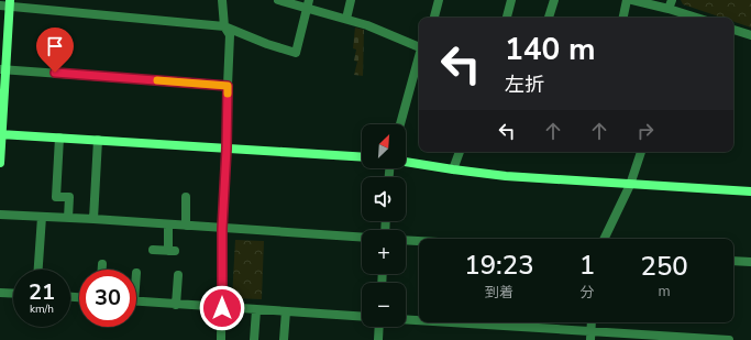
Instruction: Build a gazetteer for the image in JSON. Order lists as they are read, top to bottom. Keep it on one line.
{"north":"top right","page":{"turn":["140 m","左折"],"map_buttons":["+","−"],"eta":["19:23","到着","1","分","250","m"],"speed":"21 km/h","limit":"30"}}
